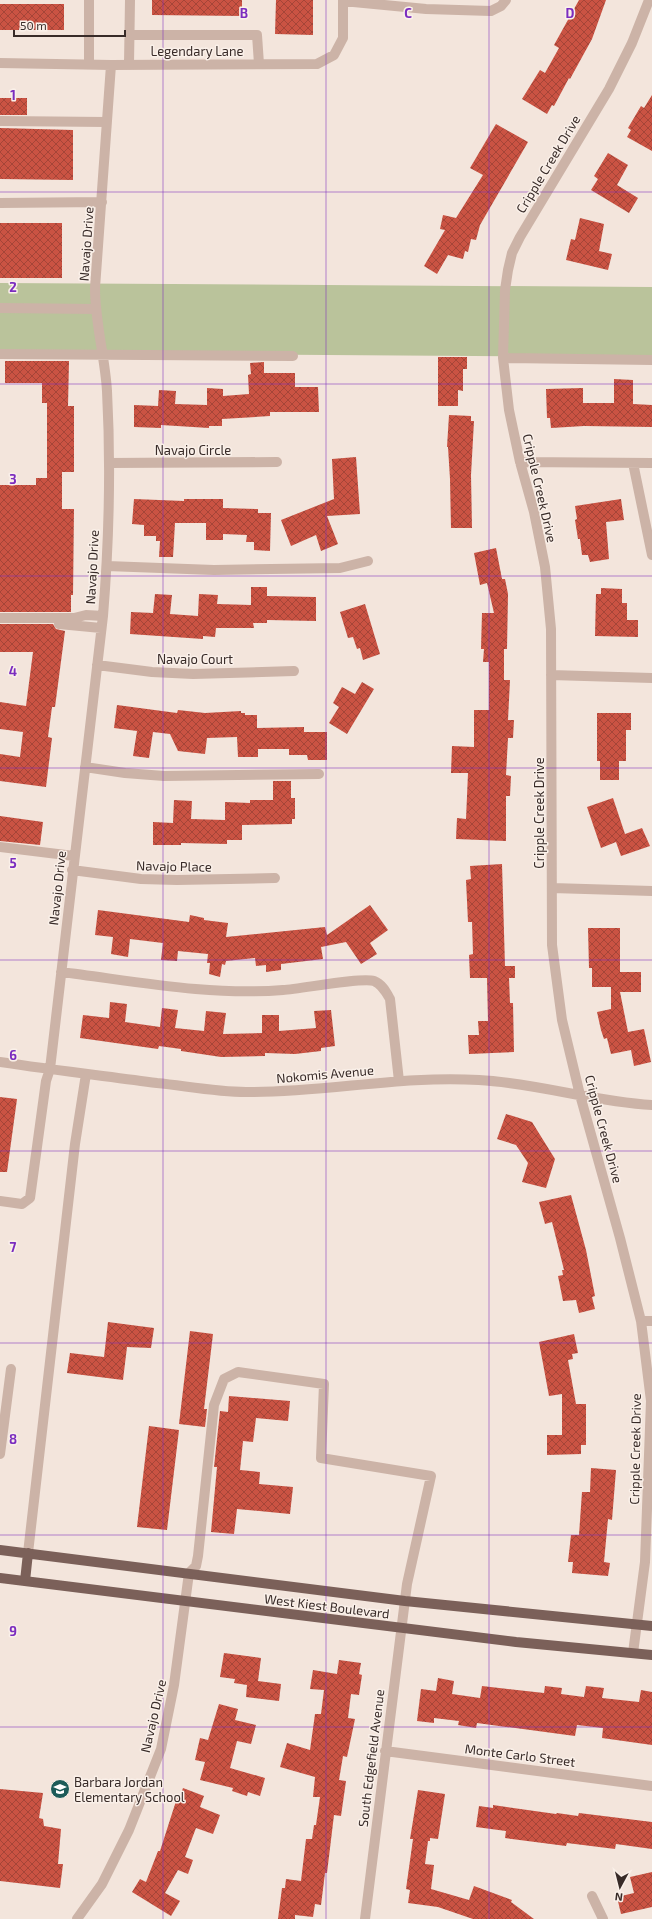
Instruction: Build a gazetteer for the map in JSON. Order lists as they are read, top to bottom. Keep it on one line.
{"streets":{"main road":["West Kiest Boulevard"],"street":["Legendary Lane","Cripple Creek Drive","Navajo Drive","Navajo Circle","Navajo Court","Navajo Place","Nokomis Avenue","Monte Carlo Street","South Edgefield Avenue"]},"crossings":[["Legendary Lane","Navajo Drive"],["Cripple Creek Drive","Nokomis Avenue"],["Cripple Creek Drive","West Kiest Boulevard"],["Navajo Drive","Navajo Circle"],["Navajo Drive","Navajo Court"],["Navajo Drive","Navajo Place"],["Navajo Drive","Nokomis Avenue"],["Navajo Drive","West Kiest Boulevard"],["Navajo Drive","South Edgefield Avenue"],["West Kiest Boulevard","South Edgefield Avenue"],["Monte Carlo Street","South Edgefield Avenue"]],"places":{"school or university":["Barbara Jordan Elementary School"]},"scale_bar":"50 m","north":"bottom","grid":{"columns":["B","C","D"],"rows":["1","2","3","4","5","6","7","8","9"]}}
